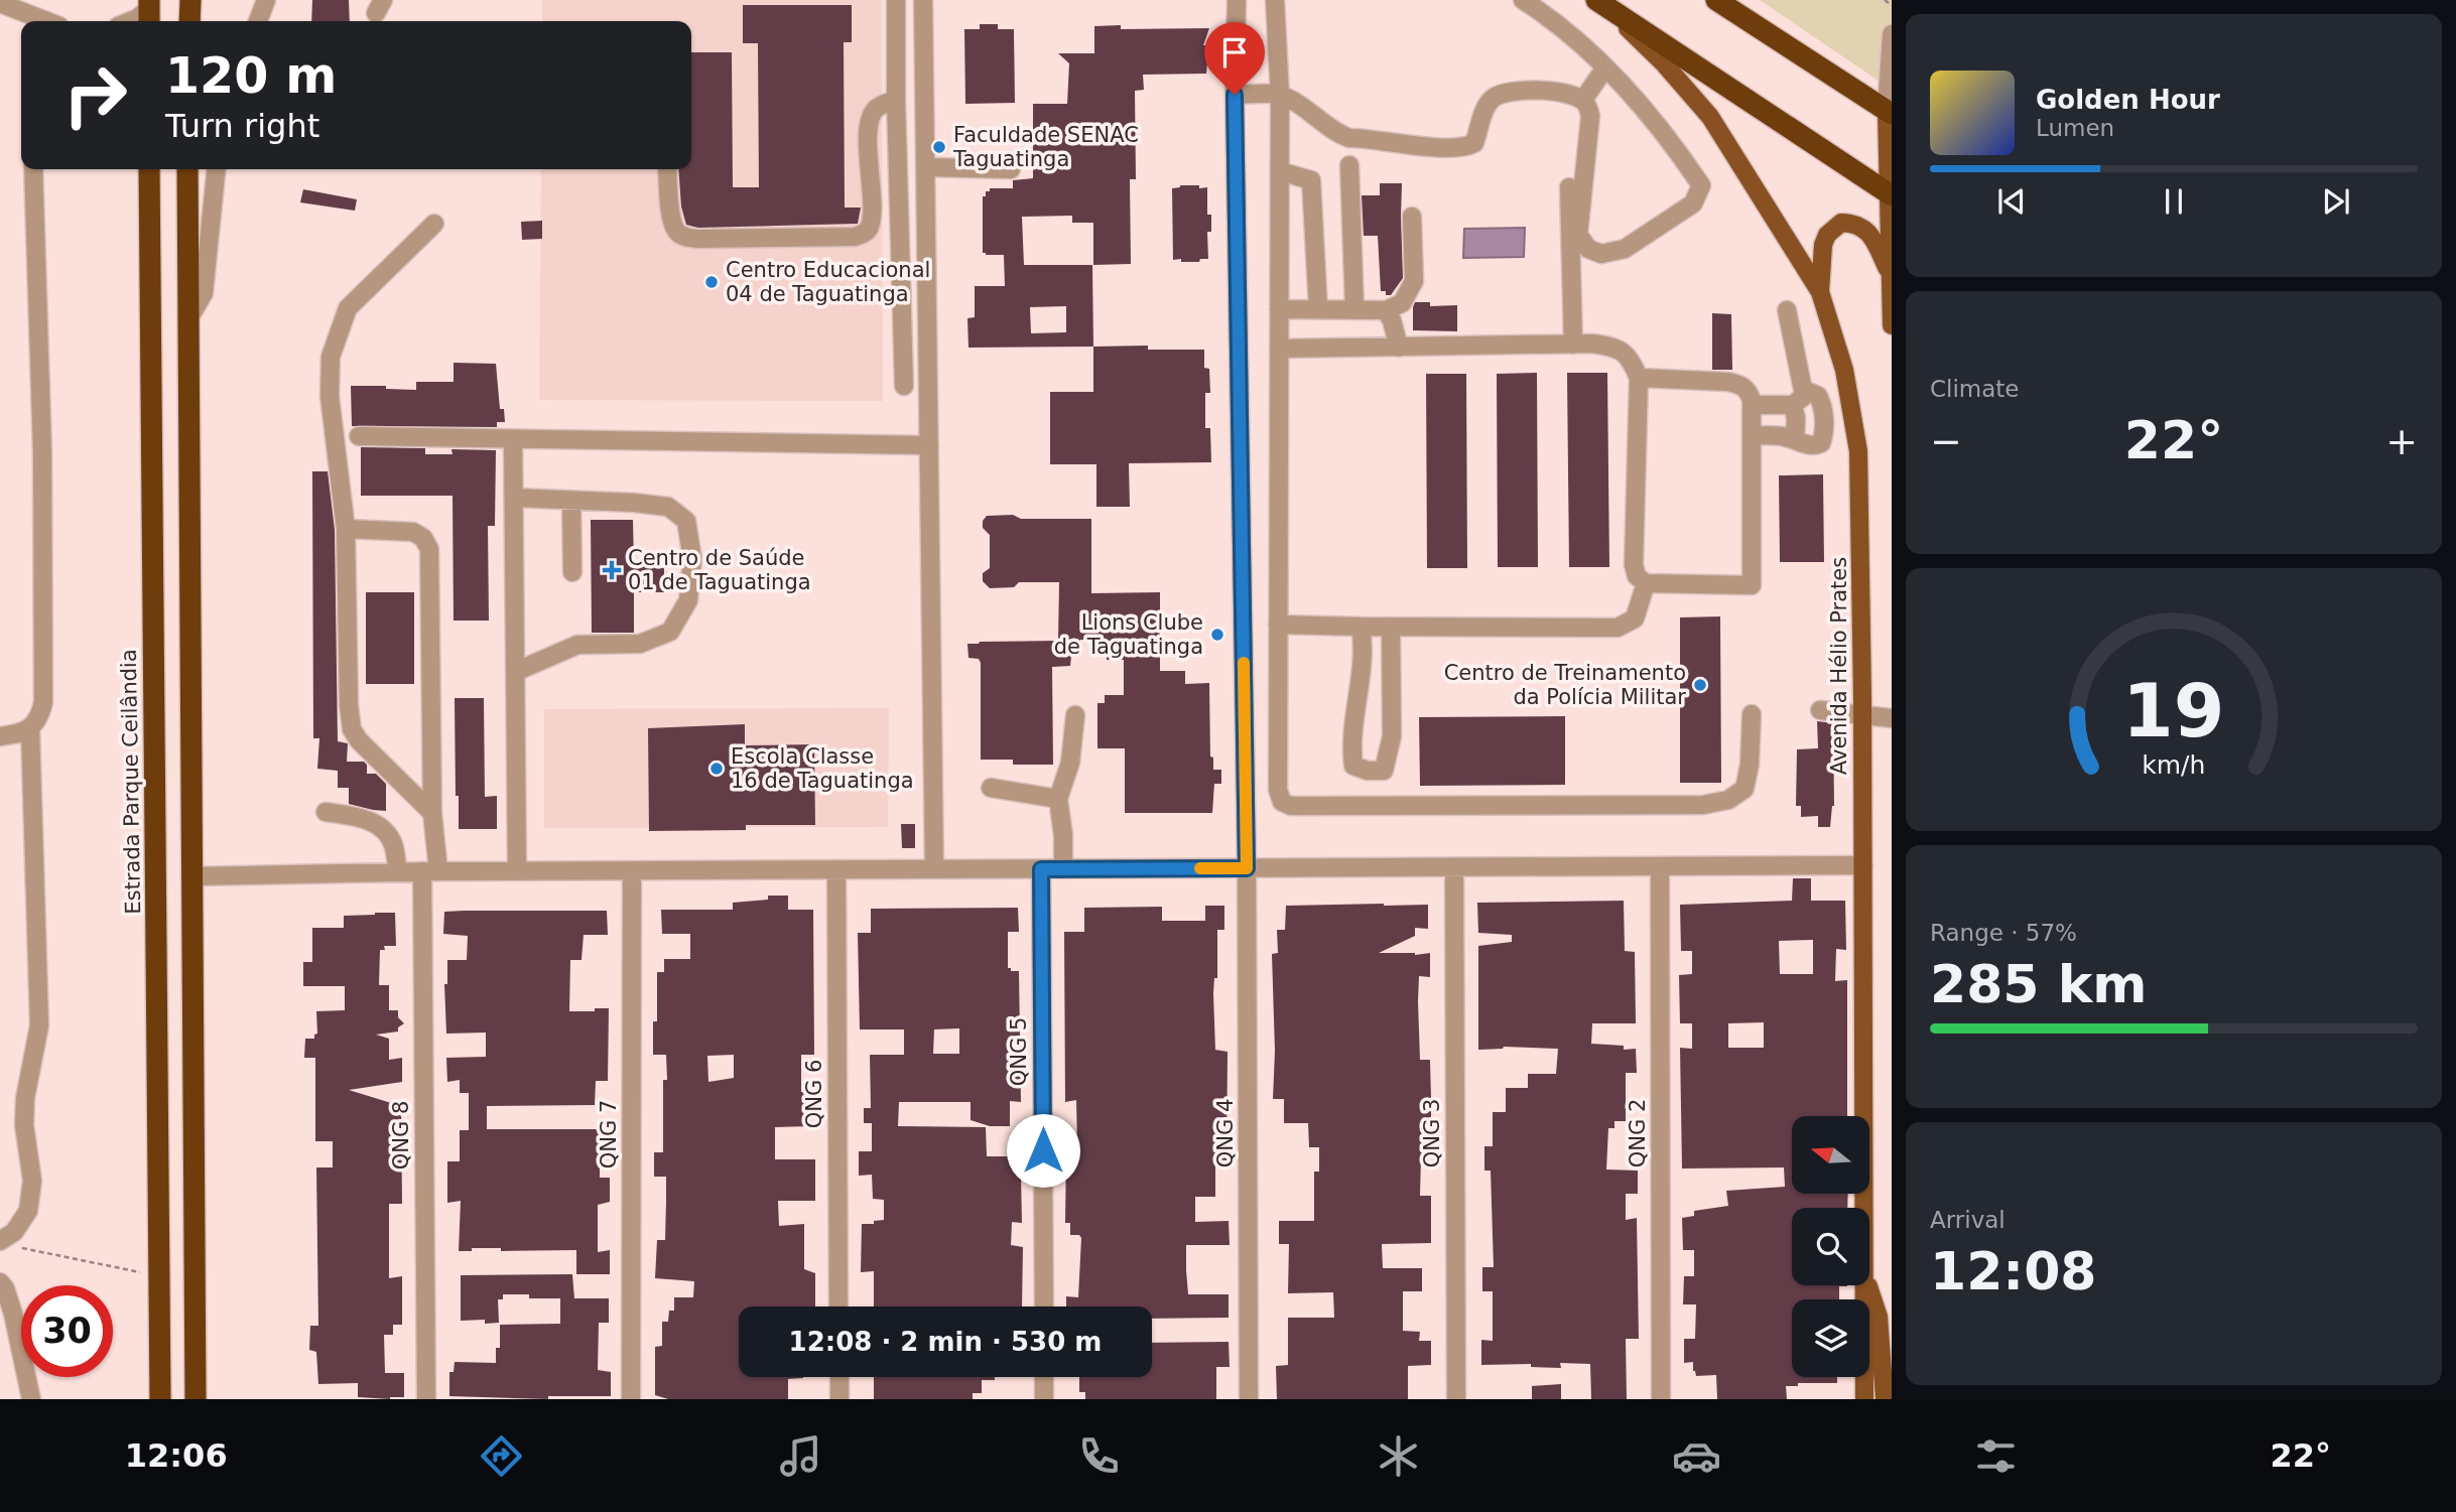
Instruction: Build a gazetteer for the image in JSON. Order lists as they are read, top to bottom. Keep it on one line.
{"streets":{"highway":["Estrada Parque Ceilândia"],"main road":["Avenida Hélio Prates"],"street":["QNG 5","QNG 6","QNG 4","QNG 3","QNG 2","QNG 7","QNG 8"]},"places":{"other":["Faculdade SENAC Taguatinga","Centro Educacional 04 de Taguatinga","Lions Clube de Taguatinga","Centro de Treinamento da Polícia Militar","Escola Classe 16 de Taguatinga"],"health":["Centro de Saúde 01 de Taguatinga"]},"north":"left","page":{"turn":["120 m","Turn right"],"song":["Golden Hour","Lumen"],"tile":["Climate",["Range · 57%","285 km"],["Arrival","12:08"]],"heat":["−","22°","+"],"limit":"30","trip":"12:08 · 2 min · 530 m","tabs":["12:06","22°"],"gauge":["19","km/h"]}}
